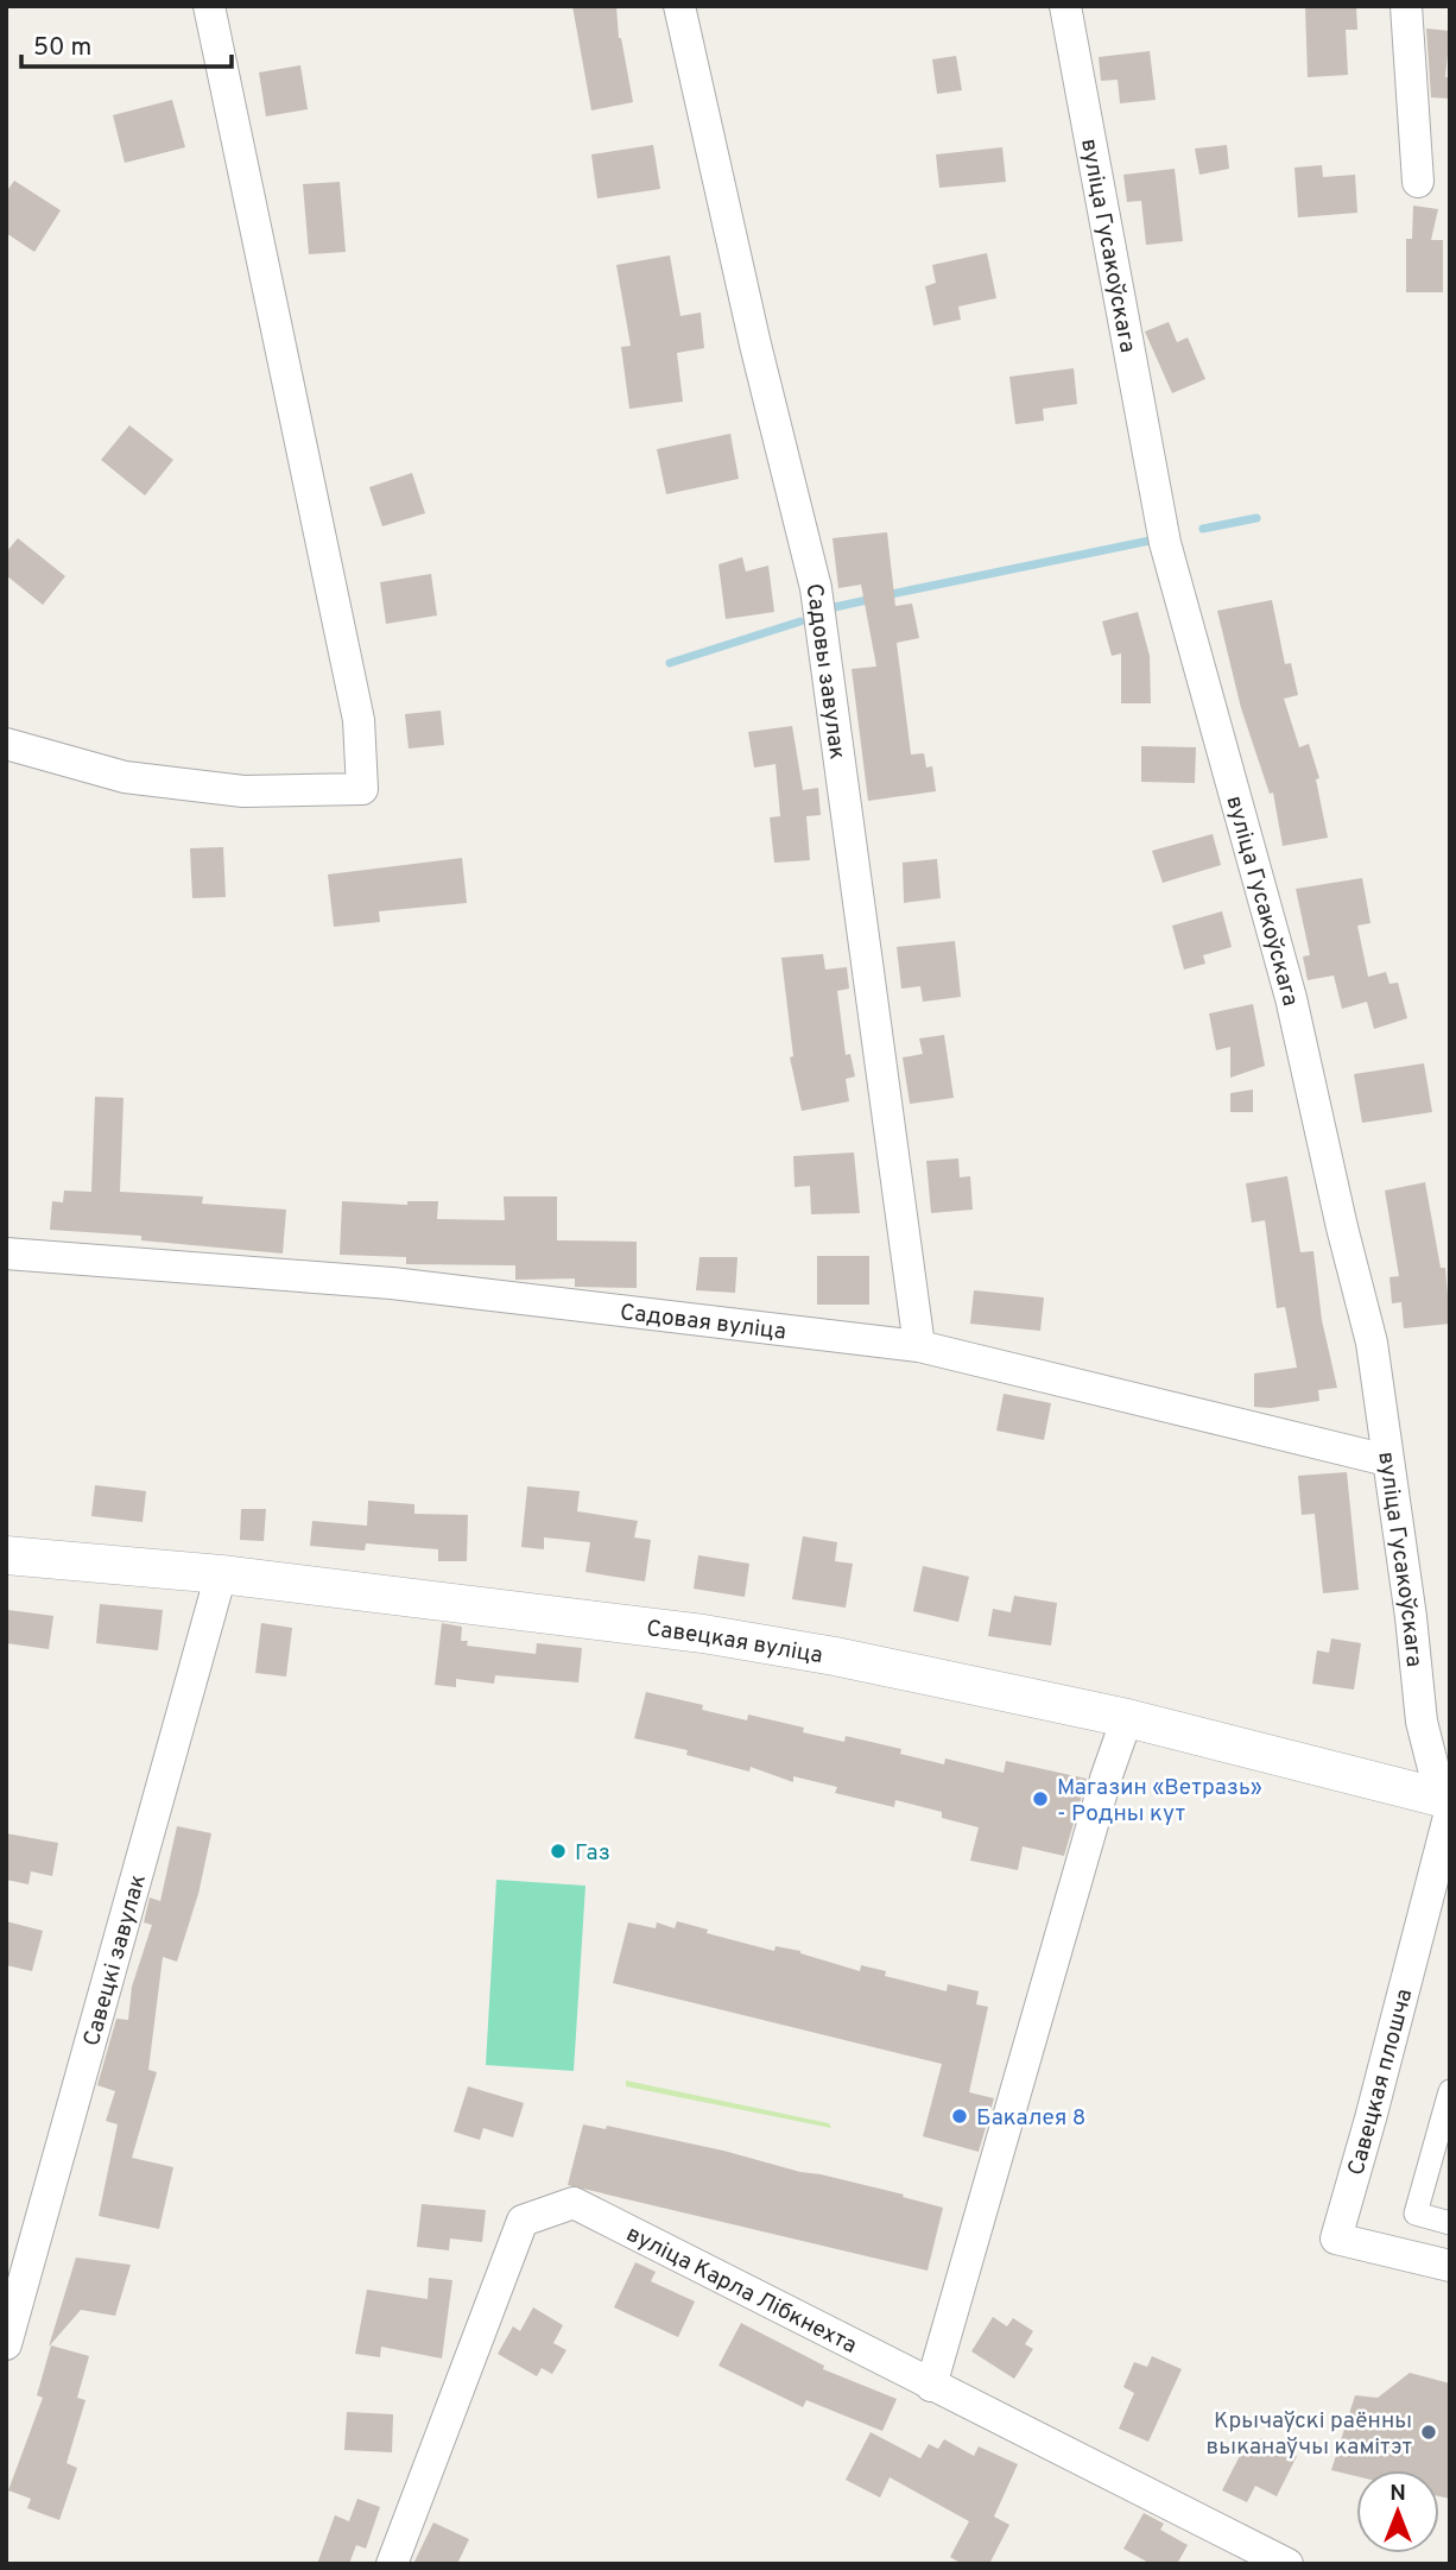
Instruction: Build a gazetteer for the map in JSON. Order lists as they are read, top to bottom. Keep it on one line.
{"streets":{"street":["вуліца Гусакоўскага","Садовы завулак","Садовая вуліца","Савецкая вуліца","Савецкі завулак","Савецкая плошча","вуліца Карла Лібкнехта"]},"crossings":[["вуліца Гусакоўскага","Садовая вуліца"],["вуліца Гусакоўскага","Савецкая вуліца"],["вуліца Гусакоўскага","Савецкая плошча"],["Садовы завулак","Садовая вуліца"],["Савецкая вуліца","Савецкі завулак"],["Савецкая вуліца","Савецкая плошча"]],"places":["Магазин «Ветразь» - Родны кут","Газ","Бакалея 8","Крычаўскі раённы выканаўчы камітэт"],"scale_bar":"50 m","north":"top"}
